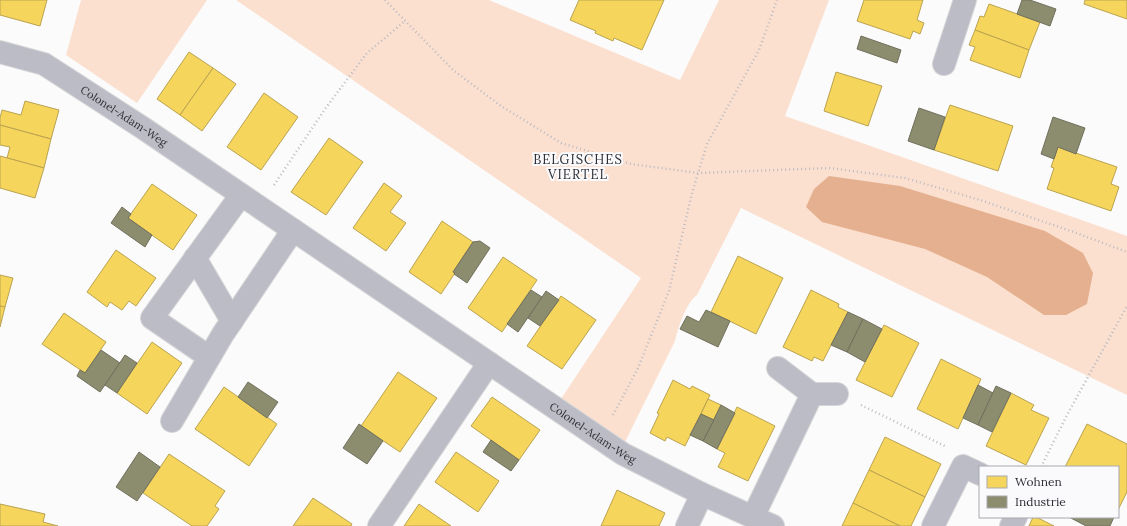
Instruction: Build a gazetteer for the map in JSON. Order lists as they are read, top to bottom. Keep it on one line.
{"streets":{"street":["Colonel-Adam-Weg"]},"districts":["BELGISCHES VIERTEL"],"legend":["Wohnen","Industrie"]}
